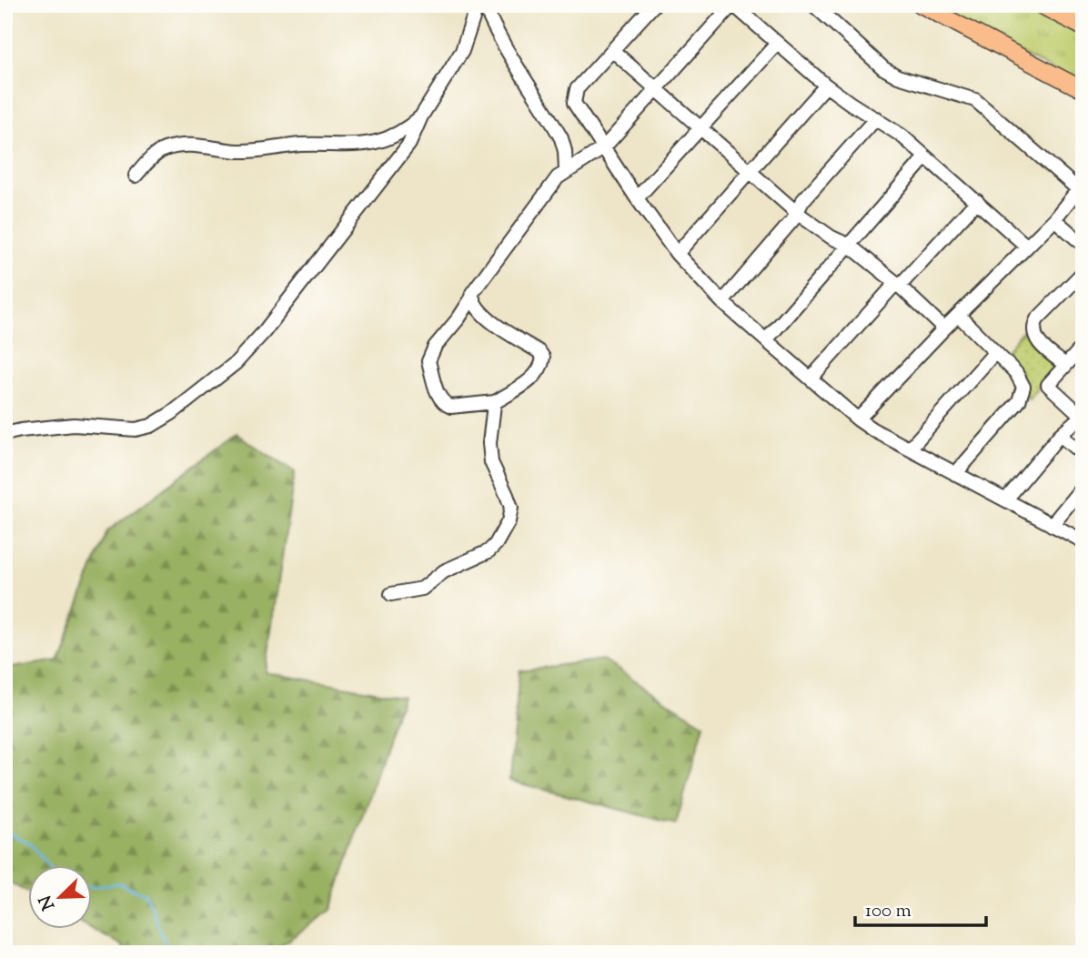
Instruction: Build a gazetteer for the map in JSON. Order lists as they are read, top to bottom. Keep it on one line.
{"scale_bar":"100 m","north":"bottom left"}
